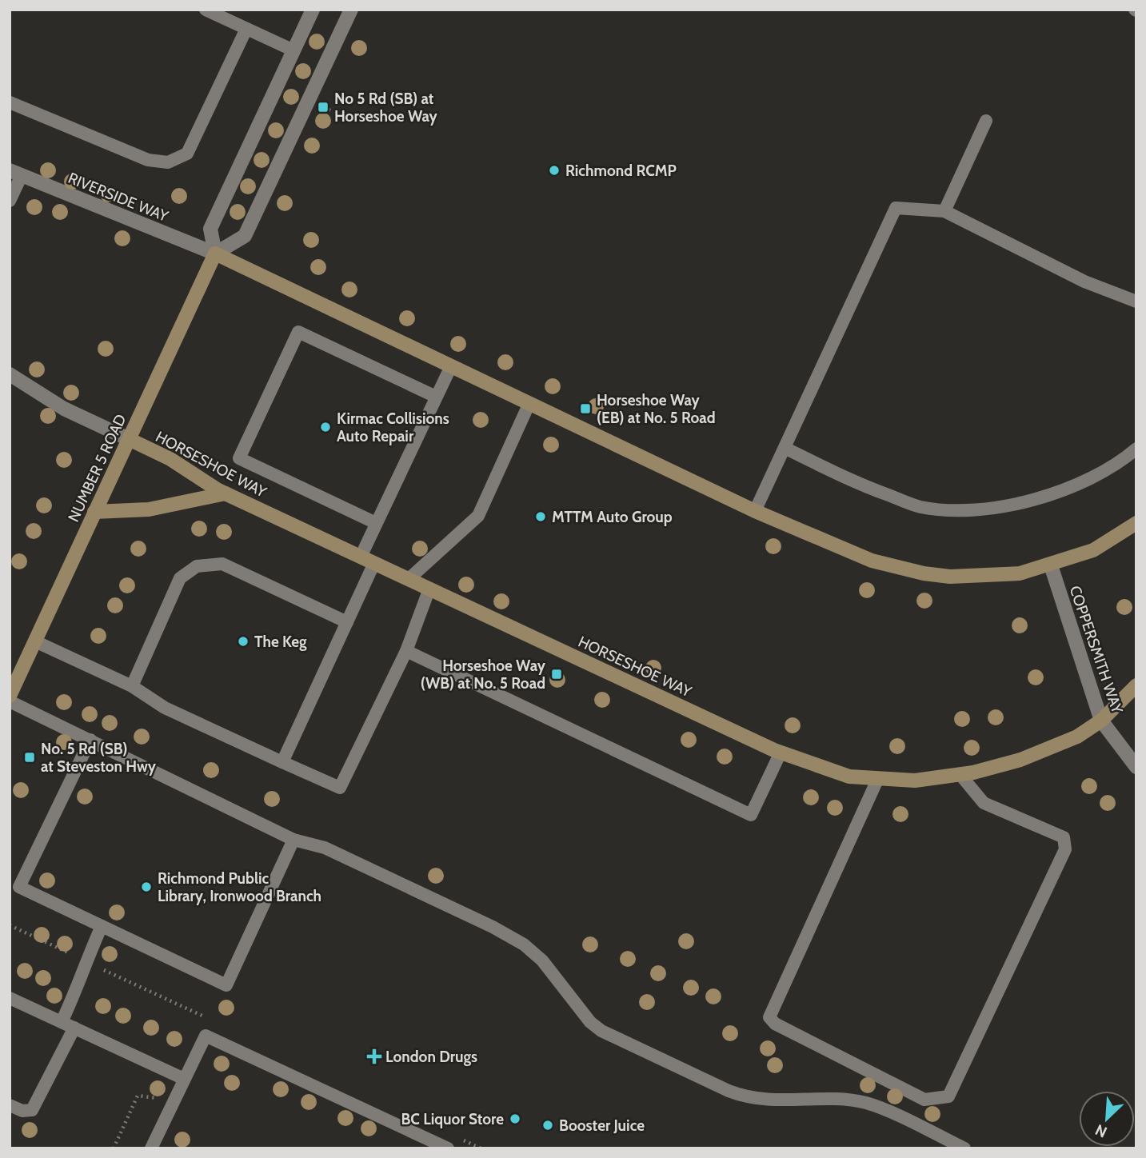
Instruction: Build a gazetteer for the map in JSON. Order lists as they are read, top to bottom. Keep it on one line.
{"streets":{"street":["RIVERSIDE WAY","HORSESHOE WAY","NUMBER 5 ROAD","COPPERSMITH WAY"]},"crossings":[["RIVERSIDE WAY","NUMBER 5 ROAD"],["HORSESHOE WAY","NUMBER 5 ROAD"],["HORSESHOE WAY","COPPERSMITH WAY"]],"places":{"transit":["No 5 Rd (SB) at Horseshoe Way","Horseshoe Way (EB) at No. 5 Road","Horseshoe Way (WB) at No. 5 Road","No. 5 Rd (SB) at Steveston Hwy"],"other":["Richmond RCMP","Kirmac Collisions Auto Repair","MTTM Auto Group","The Keg","Richmond Public Library, Ironwood Branch","BC Liquor Store","Booster Juice"],"health":["London Drugs"]},"north":"bottom left"}
